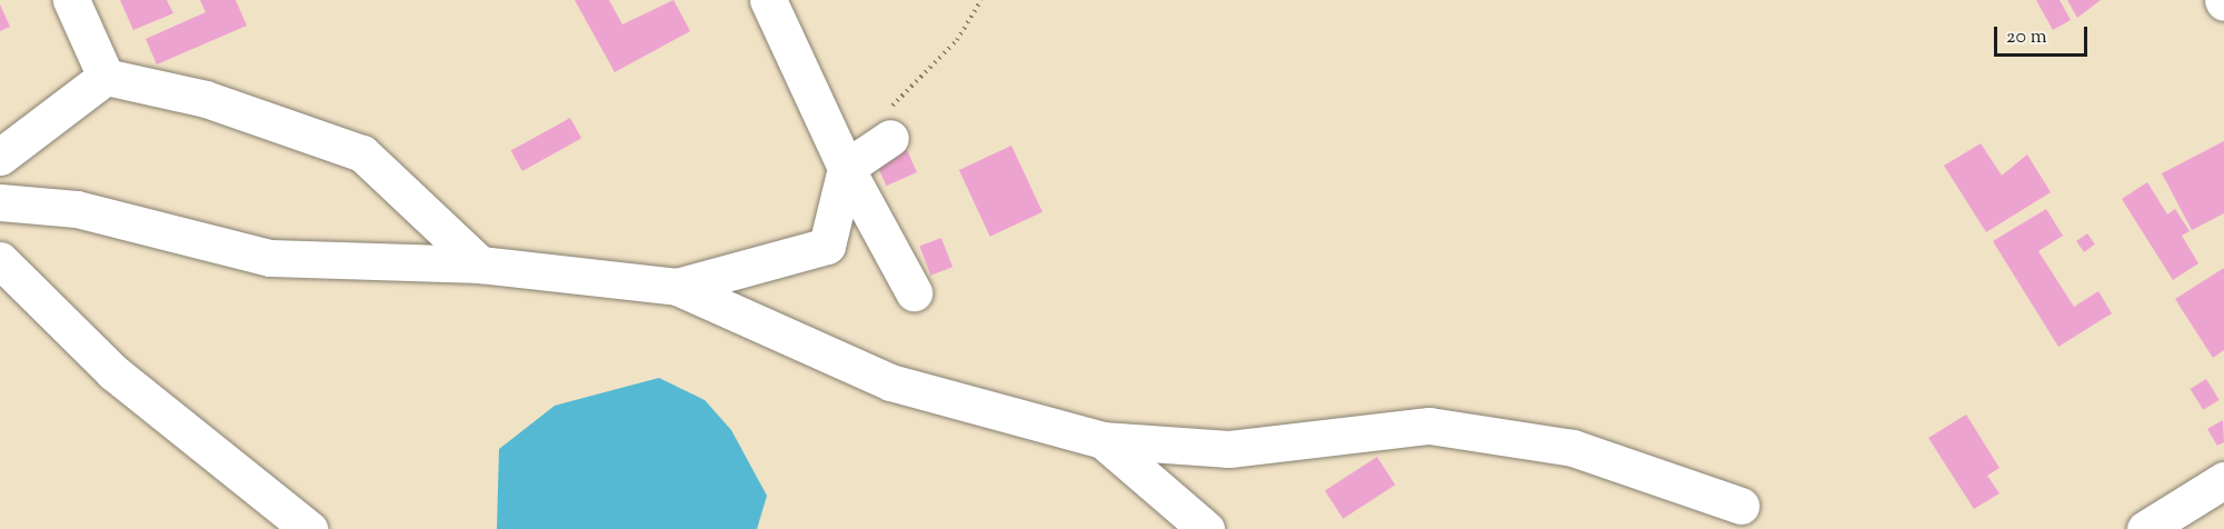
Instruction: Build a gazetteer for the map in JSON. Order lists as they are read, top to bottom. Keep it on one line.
{"scale_bar":"20 m"}
